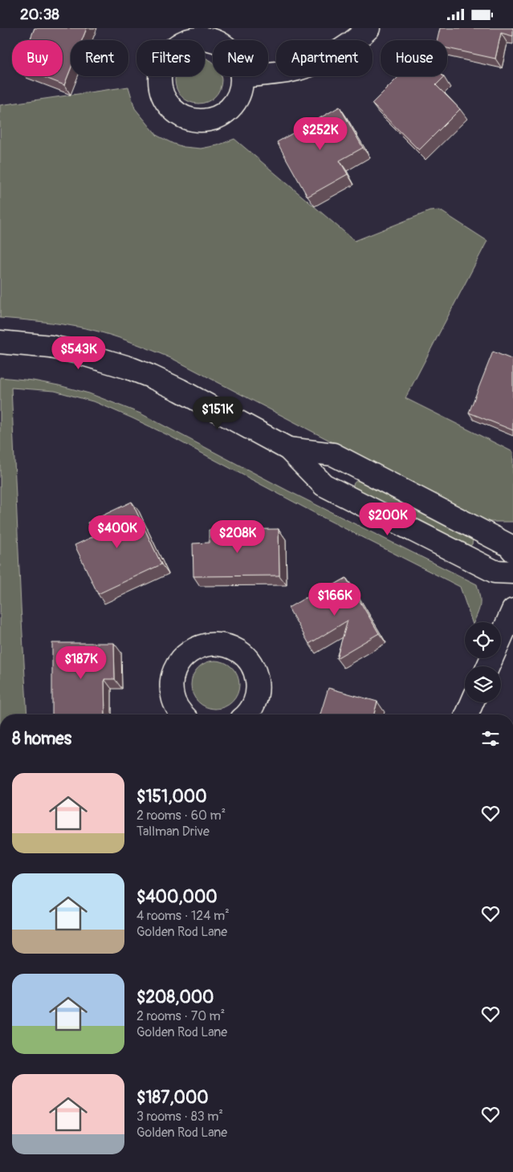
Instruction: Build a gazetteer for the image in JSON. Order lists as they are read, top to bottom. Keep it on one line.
{"page":{"status":"20:38","chip":["Buy","Rent","Filters","New","Apartment","House"],"price":["$252K","$543K","$151K","$200K","$400K","$208K","$166K","$187K"],"heading":"8 homes","list":[{"name":"$151,000","note":"2 rooms · 60 m² · Tallman Drive"},{"name":"$400,000","note":"4 rooms · 124 m² · Golden Rod Lane"},{"name":"$208,000","note":"2 rooms · 70 m² · Golden Rod Lane"},{"name":"$187,000","note":"3 rooms · 83 m² · Golden Rod Lane"}]}}
